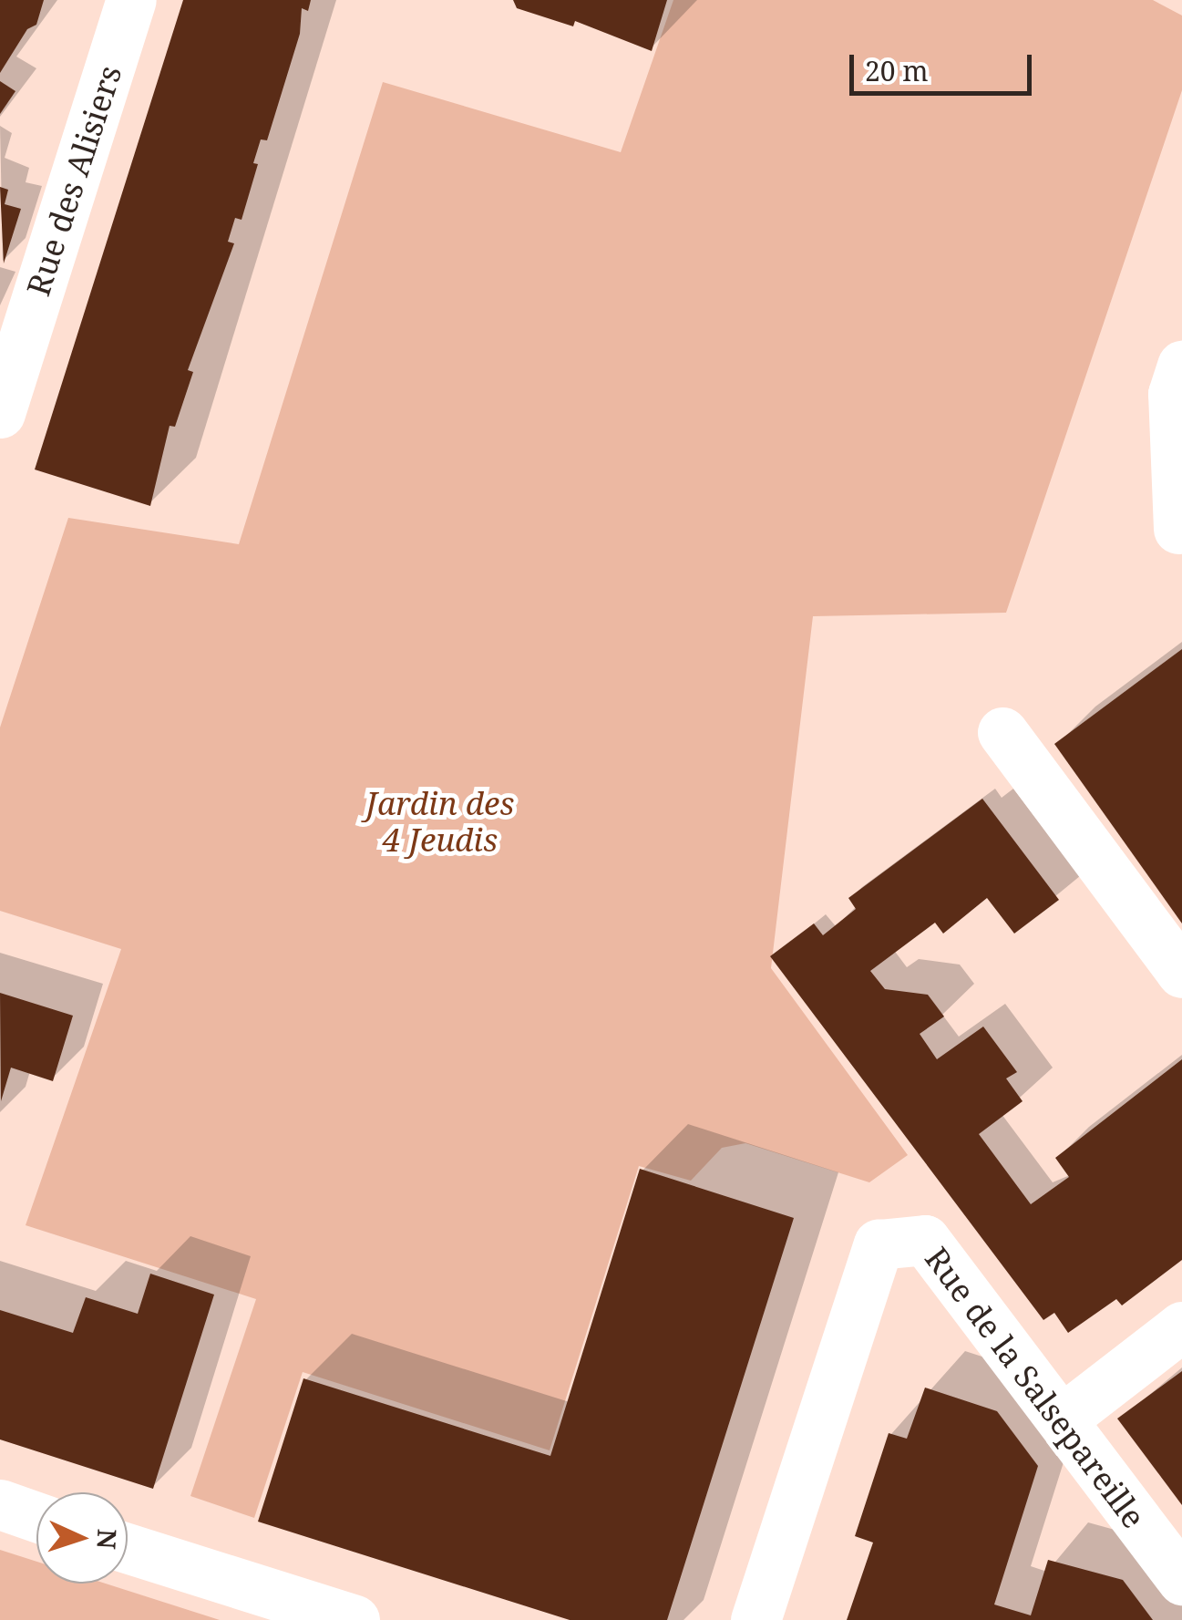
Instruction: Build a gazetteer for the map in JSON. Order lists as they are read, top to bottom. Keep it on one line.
{"streets":{"street":["Rue des Alisiers","Rue de la Salsepareille"]},"parks":["Jardin des 4 Jeudis"],"scale_bar":"20 m","north":"right"}
